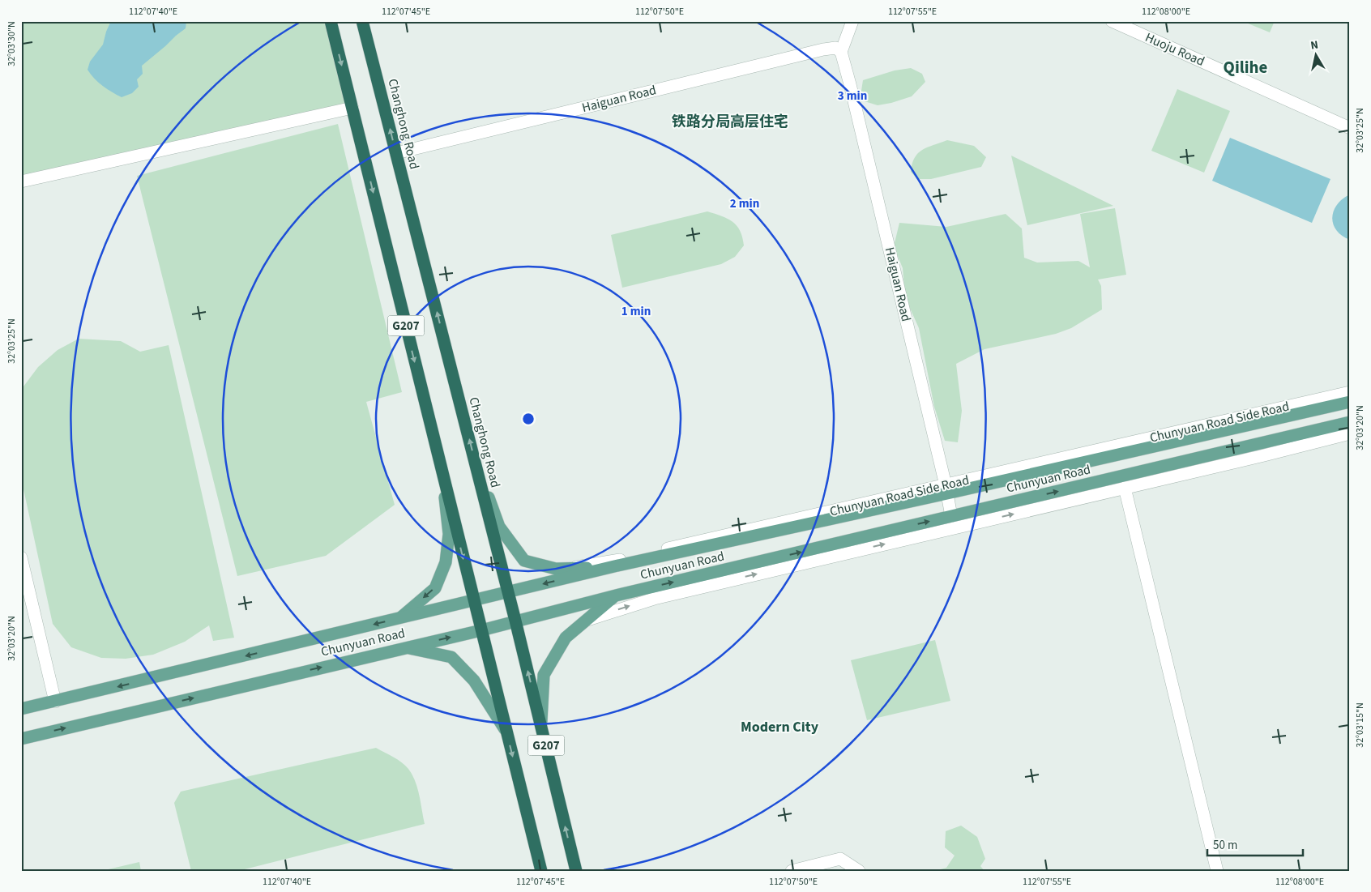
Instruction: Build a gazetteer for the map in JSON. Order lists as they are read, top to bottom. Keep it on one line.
{"streets":{"highway":["Changhong Road","G207"],"main road":["Chunyuan Road"],"street":["Huoju Road","Haiguan Road","Chunyuan Road Side Road"]},"crossings":[["Haiguan Road","Changhong Road"],["Haiguan Road","Chunyuan Road Side Road"],["Haiguan Road","Chunyuan Road"],["Changhong Road","Chunyuan Road"],["G207","Chunyuan Road"],["Chunyuan Road Side Road","Chunyuan Road"]],"districts":["Qilihe","铁路分局高层住宅","Modern City"],"scale_bar":"50 m","north":"top","coordinates":["112°07'40\"E","112°07'45\"E","112°07'50\"E","112°07'55\"E","112°08'00\"E","32°03'30\"N","32°03'25\"N","32°03'20\"N","32°03'15\"N"],"rings":["3 min","2 min","1 min"]}
